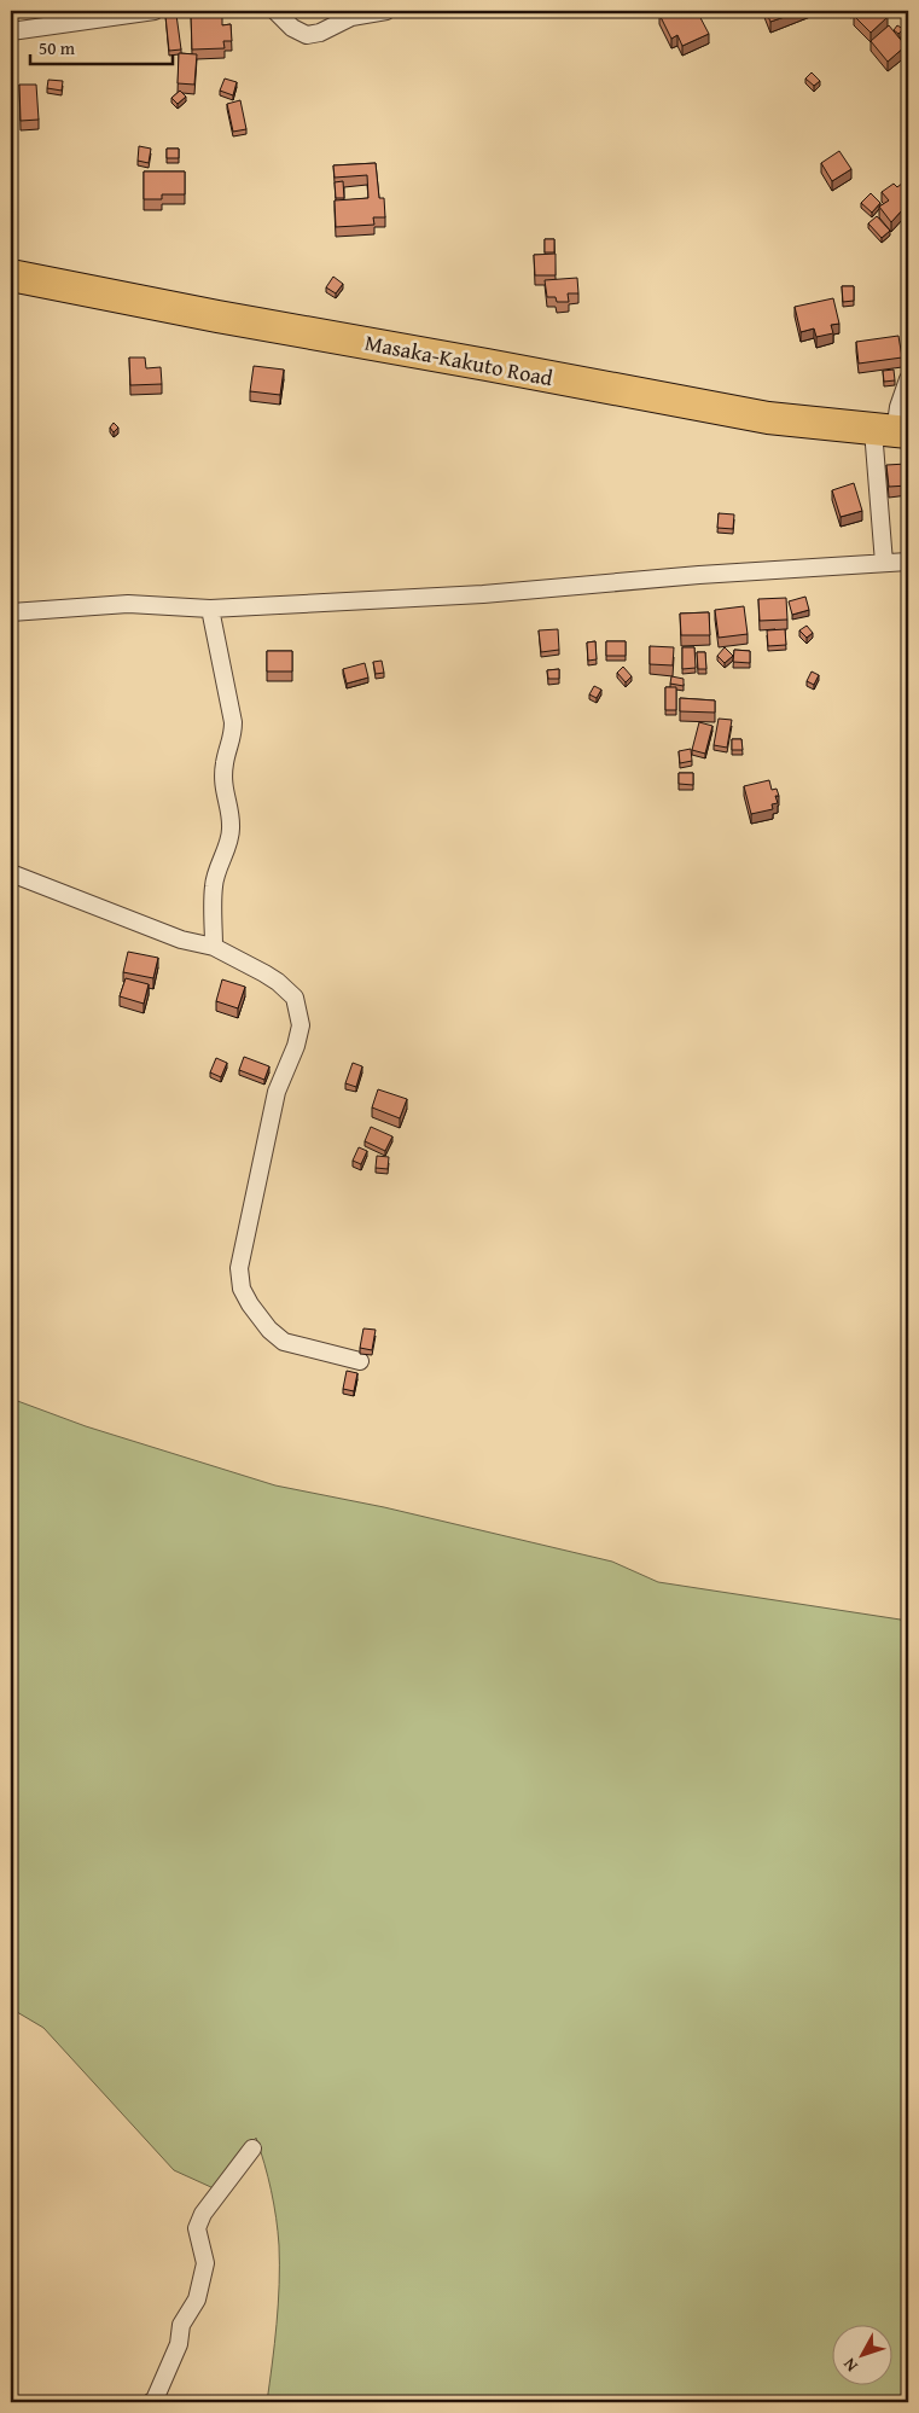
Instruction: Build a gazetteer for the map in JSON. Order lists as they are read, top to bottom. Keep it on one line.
{"streets":{"highway":["Masaka-Kakuto Road"]},"scale_bar":"50 m","north":"bottom left"}
